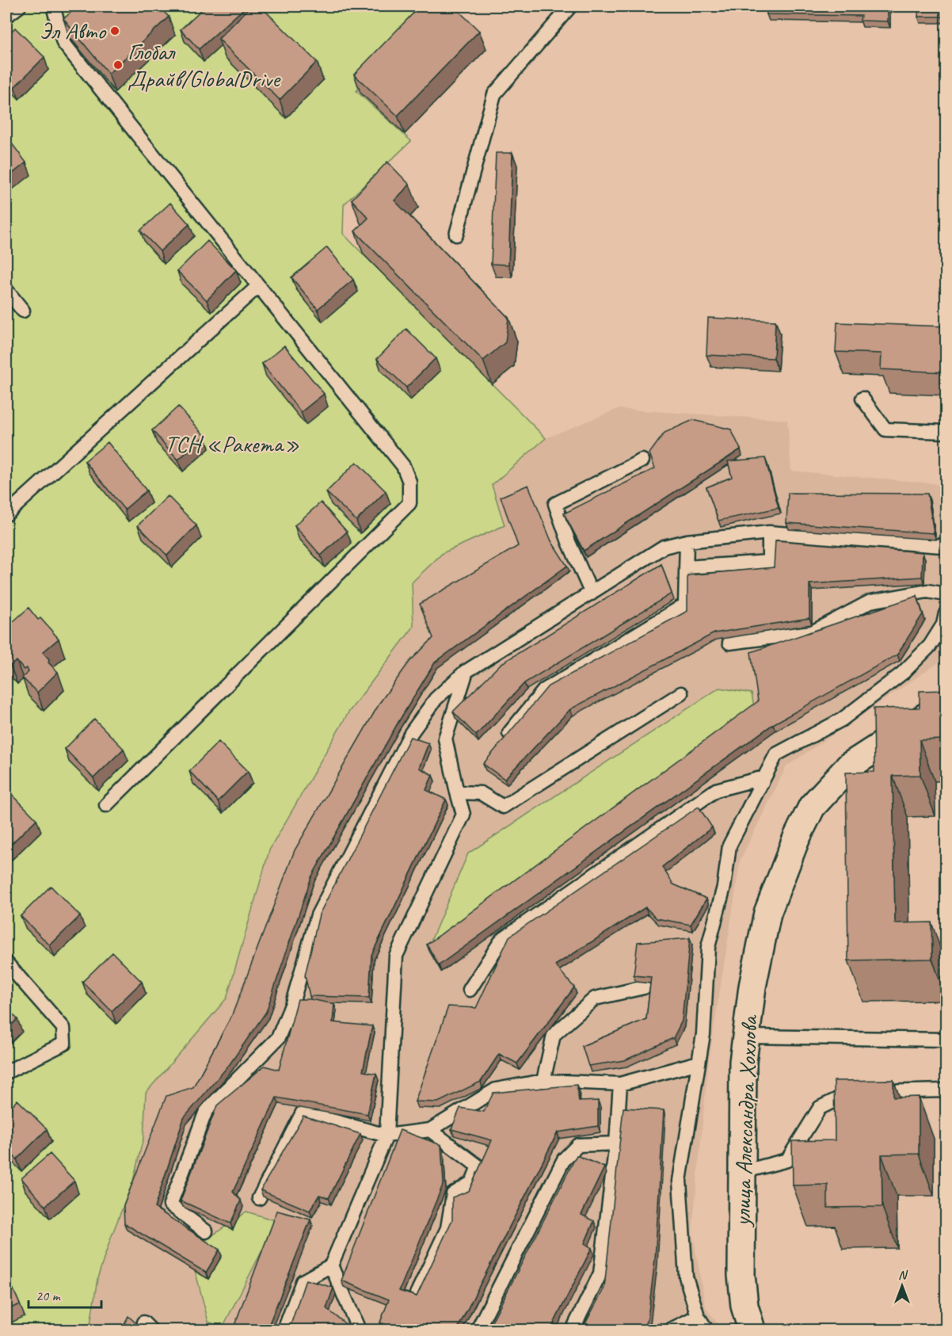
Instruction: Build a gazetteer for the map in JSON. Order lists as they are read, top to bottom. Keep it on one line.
{"streets":{"street":["улица Александра Хохлова"]},"parks":["ТСН «Ракета»"],"places":["Эл Авто","Глобал Драйв/GlobalDrive"],"scale_bar":"20 m","north":"top"}
